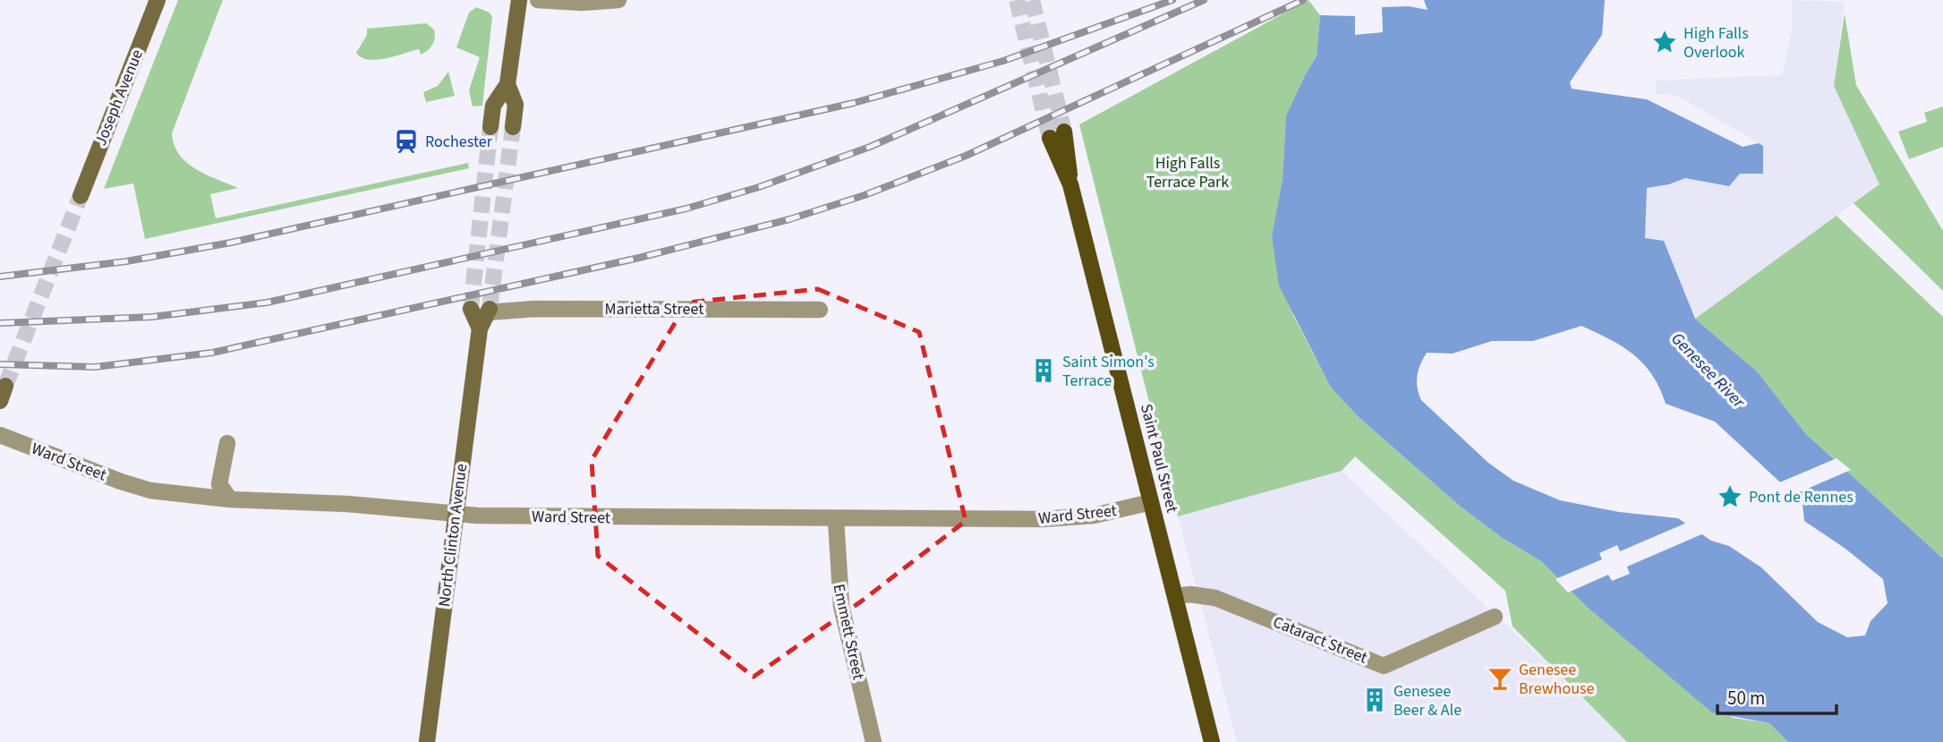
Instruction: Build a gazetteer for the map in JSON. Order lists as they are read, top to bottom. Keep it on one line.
{"streets":{"main road":["Joseph Avenue","Saint Paul Street","North Clinton Avenue"],"street":["Marietta Street","Ward Street","Emmett Street","Cataract Street"]},"crossings":[["Marietta Street","North Clinton Avenue"],["Saint Paul Street","Ward Street"],["Saint Paul Street","Cataract Street"],["Ward Street","North Clinton Avenue"],["Ward Street","Emmett Street"]],"water":["Genesee River"],"parks":["High Falls Terrace Park"],"places":{"place":["High Falls Overlook","Pont de Rennes"],"station":["Rochester"],"building":["Saint Simon's Terrace","Genesee Beer & Ale"],"bar":["Genesee Brewhouse"]},"scale_bar":"50 m"}
